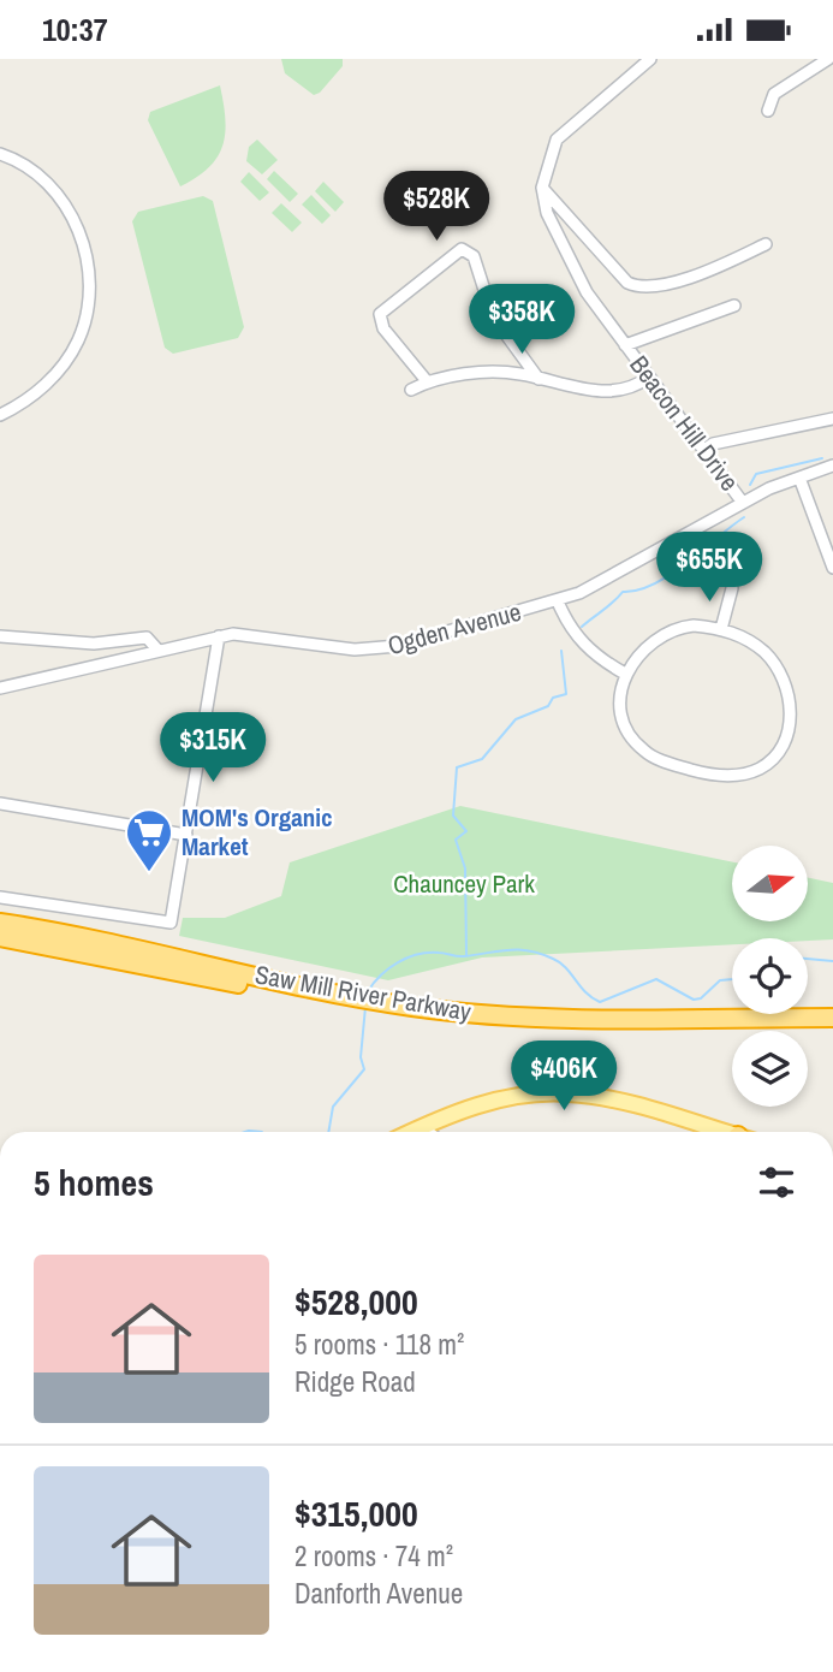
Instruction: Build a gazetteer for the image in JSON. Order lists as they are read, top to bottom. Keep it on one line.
{"streets":{"highway":["Saw Mill River Parkway"],"street":["Beacon Hill Drive","Ogden Avenue"]},"crossings":[["Beacon Hill Drive","Ogden Avenue"]],"parks":["Chauncey Park"],"places":{"supermarket":["MOM's Organic Market"]},"north":"right","page":{"status":"10:37","price":["$528K","$358K","$655K","$315K","$406K"],"heading":"5 homes","list":[{"name":"$528,000","note":"5 rooms · 118 m² · Ridge Road"},{"name":"$315,000","note":"2 rooms · 74 m² · Danforth Avenue"}]}}
